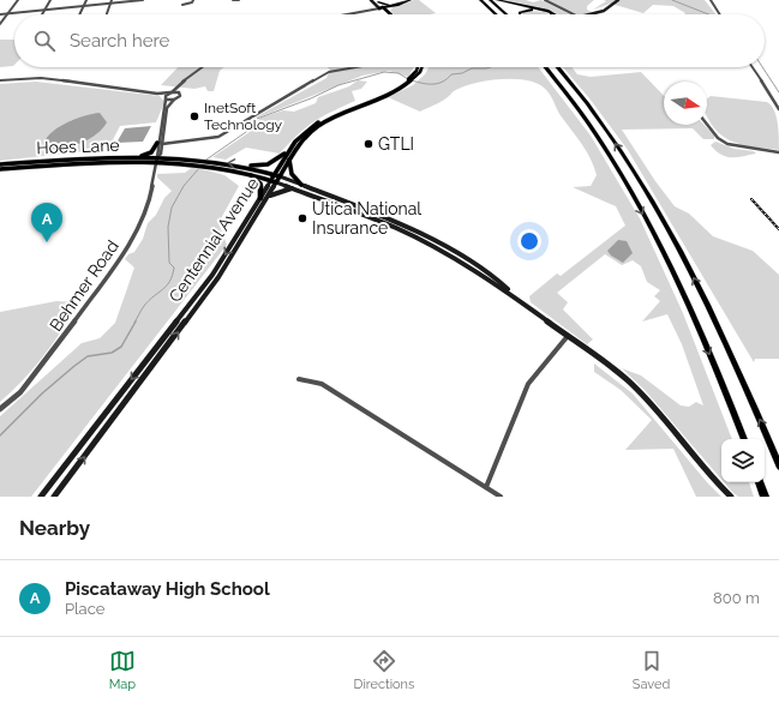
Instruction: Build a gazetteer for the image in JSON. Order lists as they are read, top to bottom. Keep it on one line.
{"streets":{"highway":["Hoes Lane","Centennial Avenue"],"street":["Behmer Road"]},"crossings":[["Hoes Lane","Behmer Road"]],"places":["InetSoft Technology","GTLI","Utica National Insurance"],"north":"right","page":{"search":"Search here","pins":"A","heading":"Nearby","list":[{"mark":"A","name":"Piscataway High School","note":"Place","value":"800 m"}],"nav":["Map","Directions","Saved"]}}
